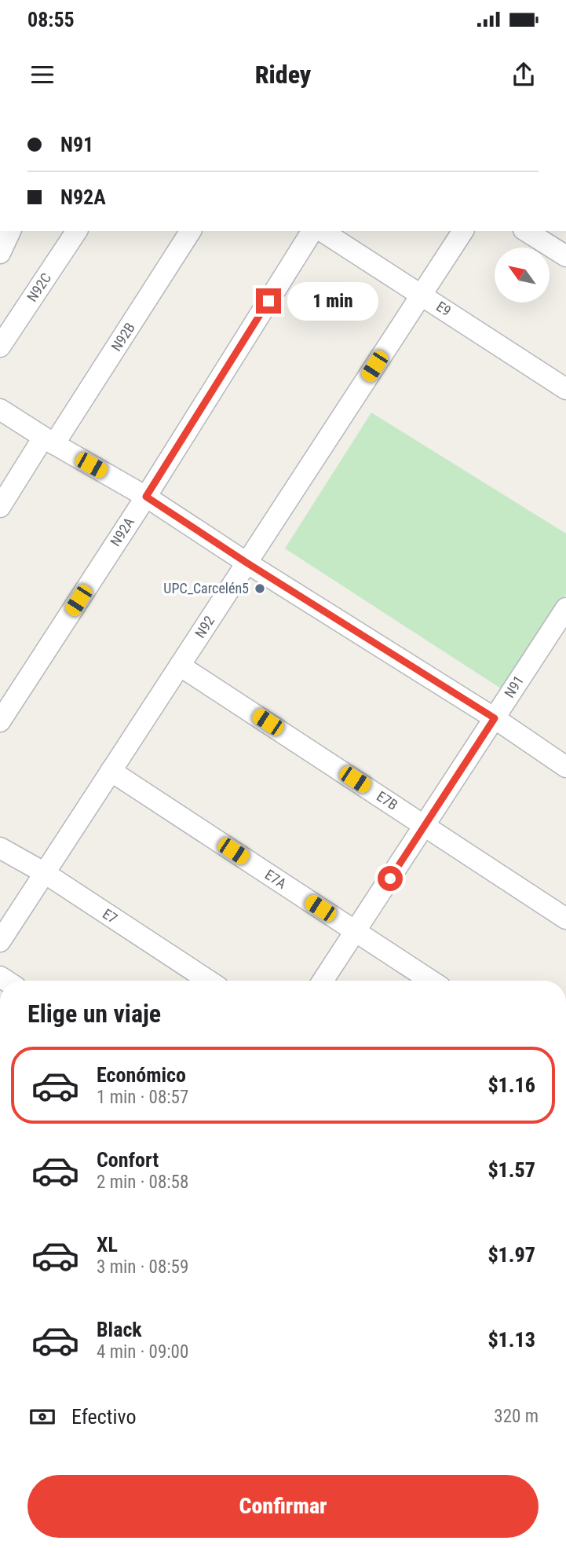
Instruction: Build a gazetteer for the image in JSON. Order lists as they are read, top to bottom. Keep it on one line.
{"streets":{"street":["N92C","E9","N92B","N92A","N92","N91","E7B","E7A","E7"]},"crossings":[["E9","N92A"],["E9","N92"],["N92","E7B"],["N92","E7A"],["N92","E7"],["N91","E7B"],["N91","E7A"]],"places":["UPC_Carcelén5"],"north":"top left","page":{"status":"08:55","header":"Ridey","banner":["N91","N92A"],"bubble":"1 min","heading":"Elige un viaje","list":[{"name":"Económico","note":"1 min · 08:57","value":"$1.16"},{"name":"Confort","note":"2 min · 08:58","value":"$1.57"},{"name":"XL","note":"3 min · 08:59","value":"$1.97"},{"name":"Black","note":"4 min · 09:00","value":"$1.13"}],"pay":["Efectivo","320 m"],"buttons":"Confirmar"}}
